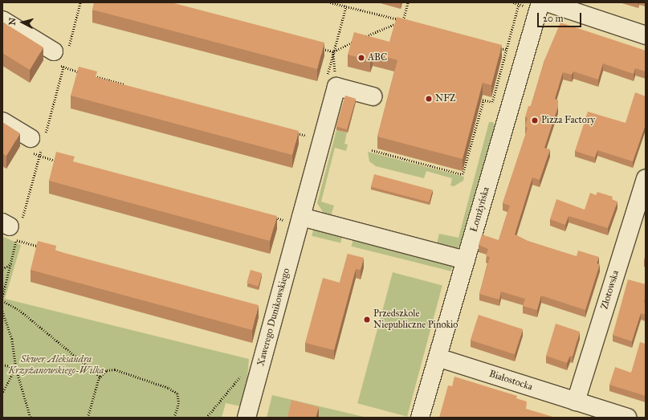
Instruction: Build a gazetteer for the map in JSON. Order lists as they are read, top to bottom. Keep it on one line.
{"streets":{"street":["Łomżyńska","Złotowska","Xawerego Dunikowskiego","Białostocka"]},"crossings":[["Łomżyńska","Białostocka"],["Złotowska","Białostocka"]],"parks":["Skwer Aleksandra Krzyżanowskiego-Wilka"],"places":["ABC","NFZ","Pizza Factory","Przedszkole Niepubliczne Pinokio"],"scale_bar":"20 m","north":"left"}
